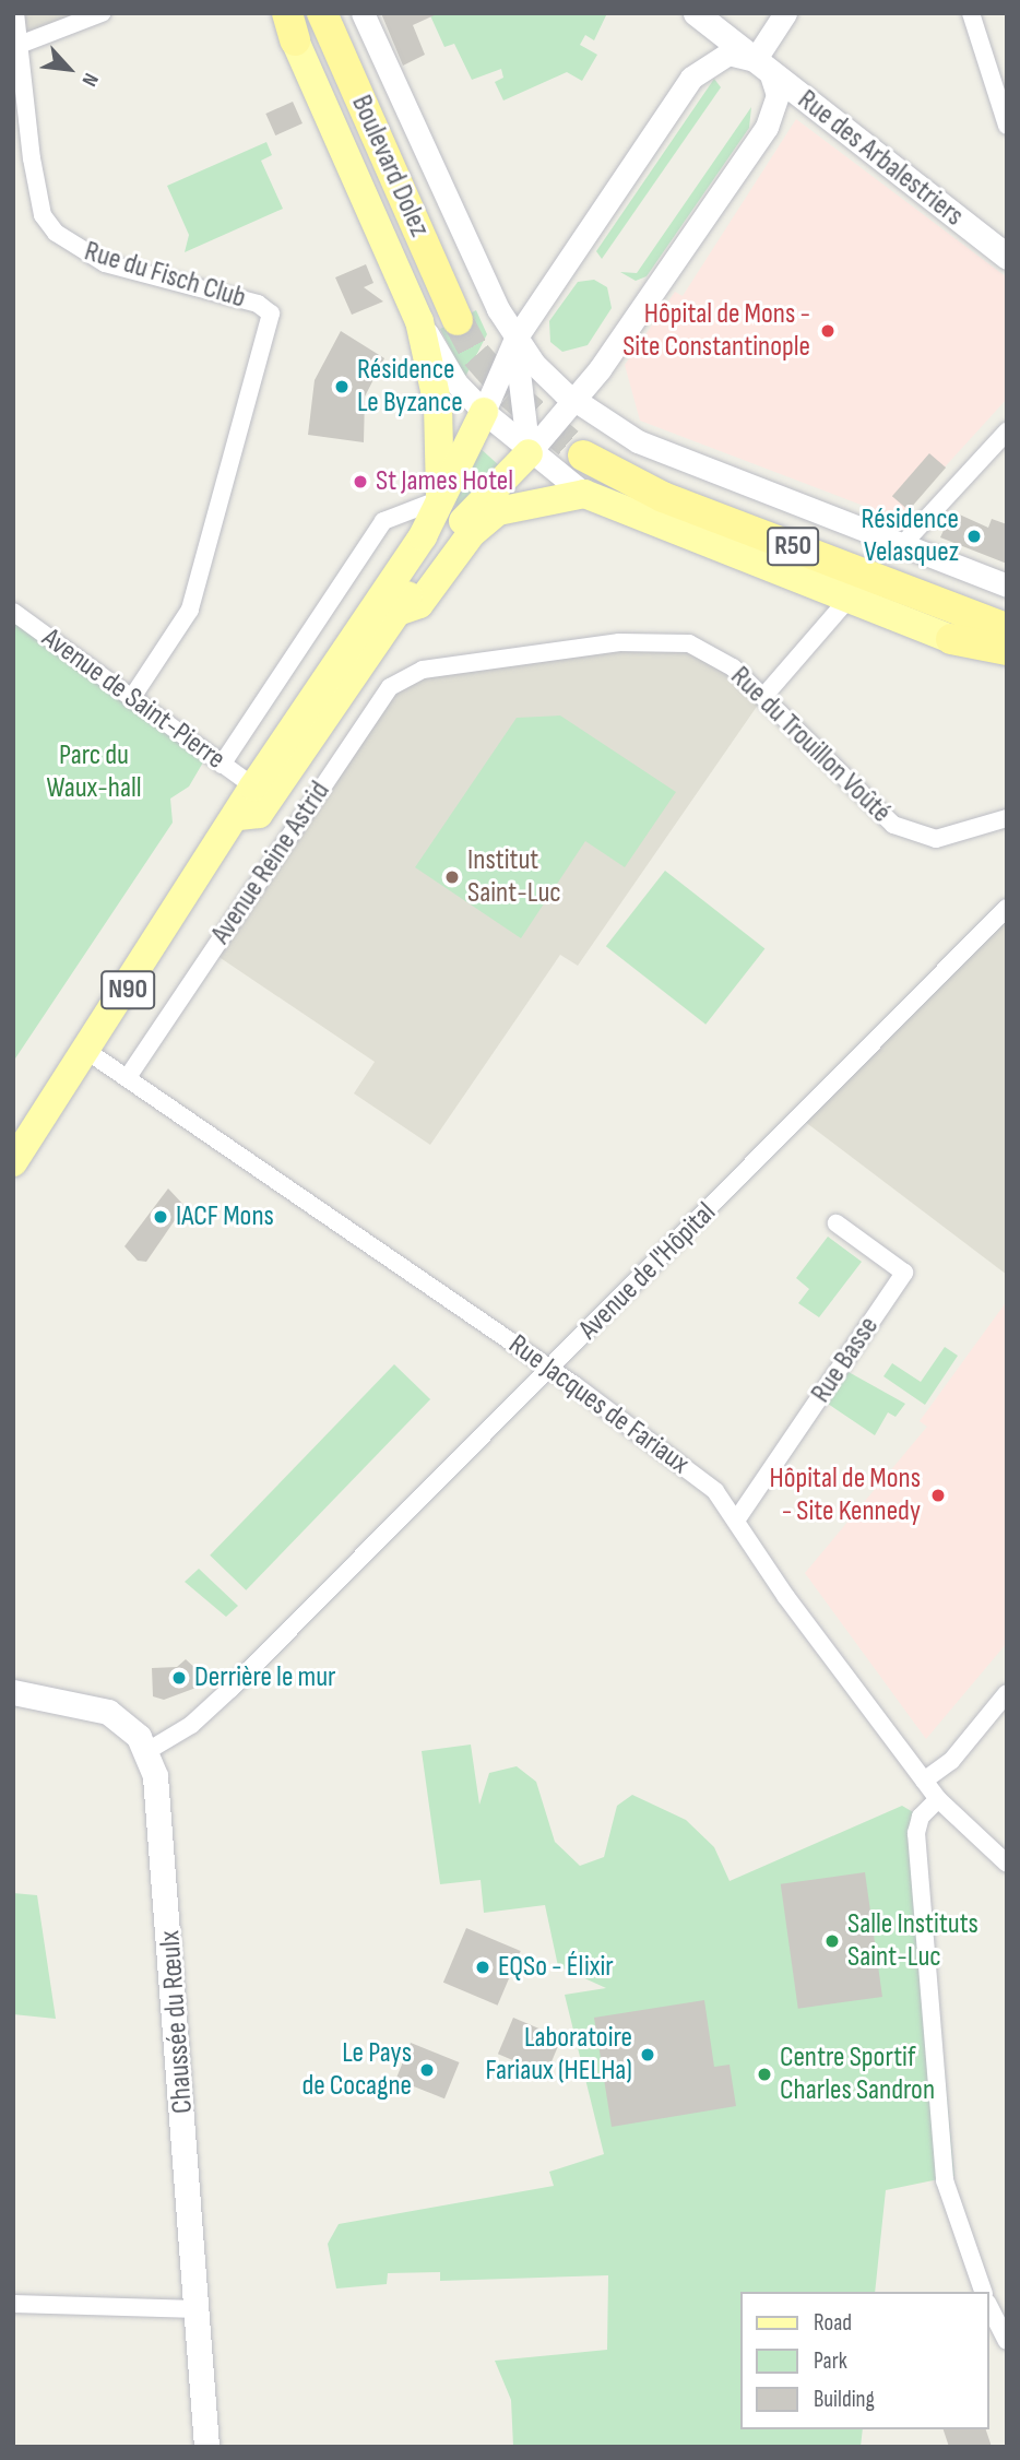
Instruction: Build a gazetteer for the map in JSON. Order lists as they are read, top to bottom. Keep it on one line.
{"streets":{"highway":["Boulevard Dolez","R50"],"main road":["Rue des Arbalestriers","Avenue Reine Astrid","N90","Chaussée du Rœulx"],"street":["Rue du Fisch Club","Avenue de Saint-Pierre","Rue du Trouillon Voûté","Avenue de l'Hôpital","Rue Basse","Rue Jacques de Fariaux"]},"crossings":[["Rue du Fisch Club","Avenue de Saint-Pierre"],["Avenue de Saint-Pierre","Avenue Reine Astrid"],["Rue du Trouillon Voûté","Avenue Reine Astrid"],["Avenue Reine Astrid","Rue Jacques de Fariaux"],["Avenue de l'Hôpital","Rue Jacques de Fariaux"],["Avenue de l'Hôpital","Chaussée du Rœulx"],["Rue Basse","Rue Jacques de Fariaux"]],"parks":["Parc du Waux-hall"],"places":["Hôpital de Mons - Site Constantinople","Résidence Le Byzance","St James Hotel","Résidence Velasquez","Institut Saint-Luc","IACF Mons","Hôpital de Mons - Site Kennedy","Derrière le mur","Salle Instituts Saint-Luc","EQSo - Élixir","Laboratoire Fariaux (HELHa)","Le Pays de Cocagne","Centre Sportif Charles Sandron"],"legend":["Road","Park","Building"],"north":"bottom right"}
